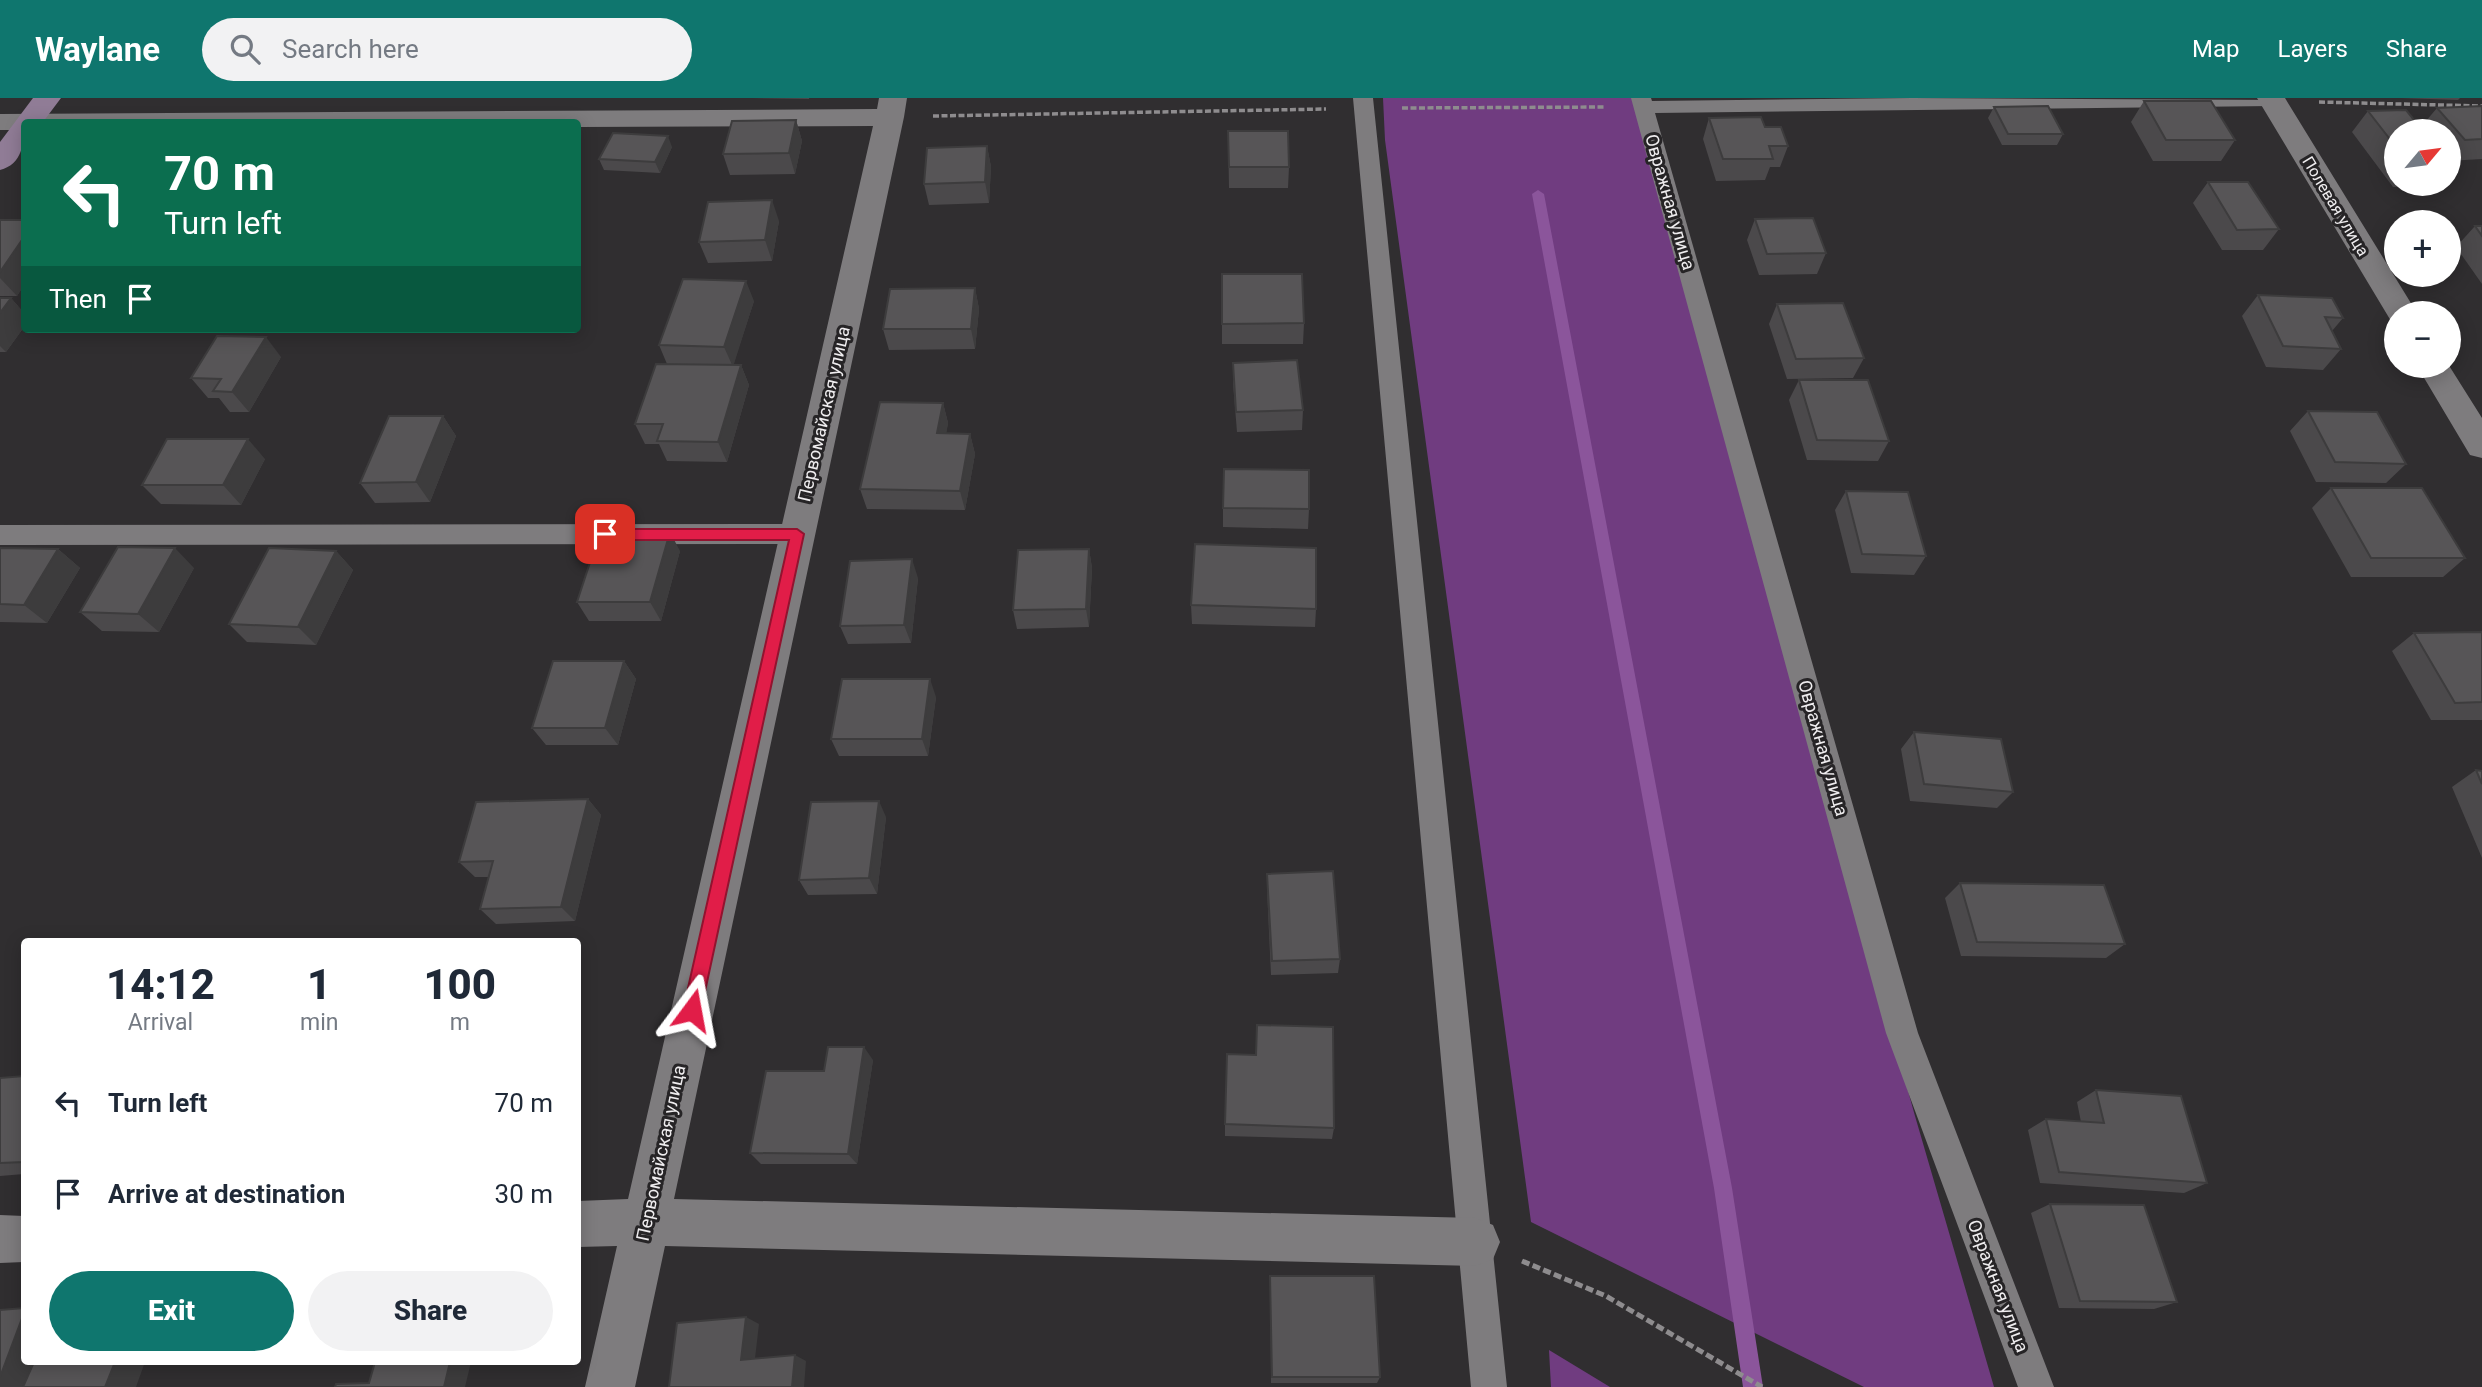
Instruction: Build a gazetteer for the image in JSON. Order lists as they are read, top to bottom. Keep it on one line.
{"streets":{"street":["Полевая улица","Первомайская улица"],"lane":["Овражная улица"]},"north":"top right","page":{"header":"Waylane","search":"Search here","nav":["Map","Layers","Share"],"map_buttons":["+","−"],"turn":["70 m","Turn left"],"then":"Then","eta":["14:12","Arrival","1","min","100","m"],"list":[{"name":"Turn left","value":"70 m"},{"name":"Arrive at destination","value":"30 m"}],"buttons":["Exit","Share"]}}
